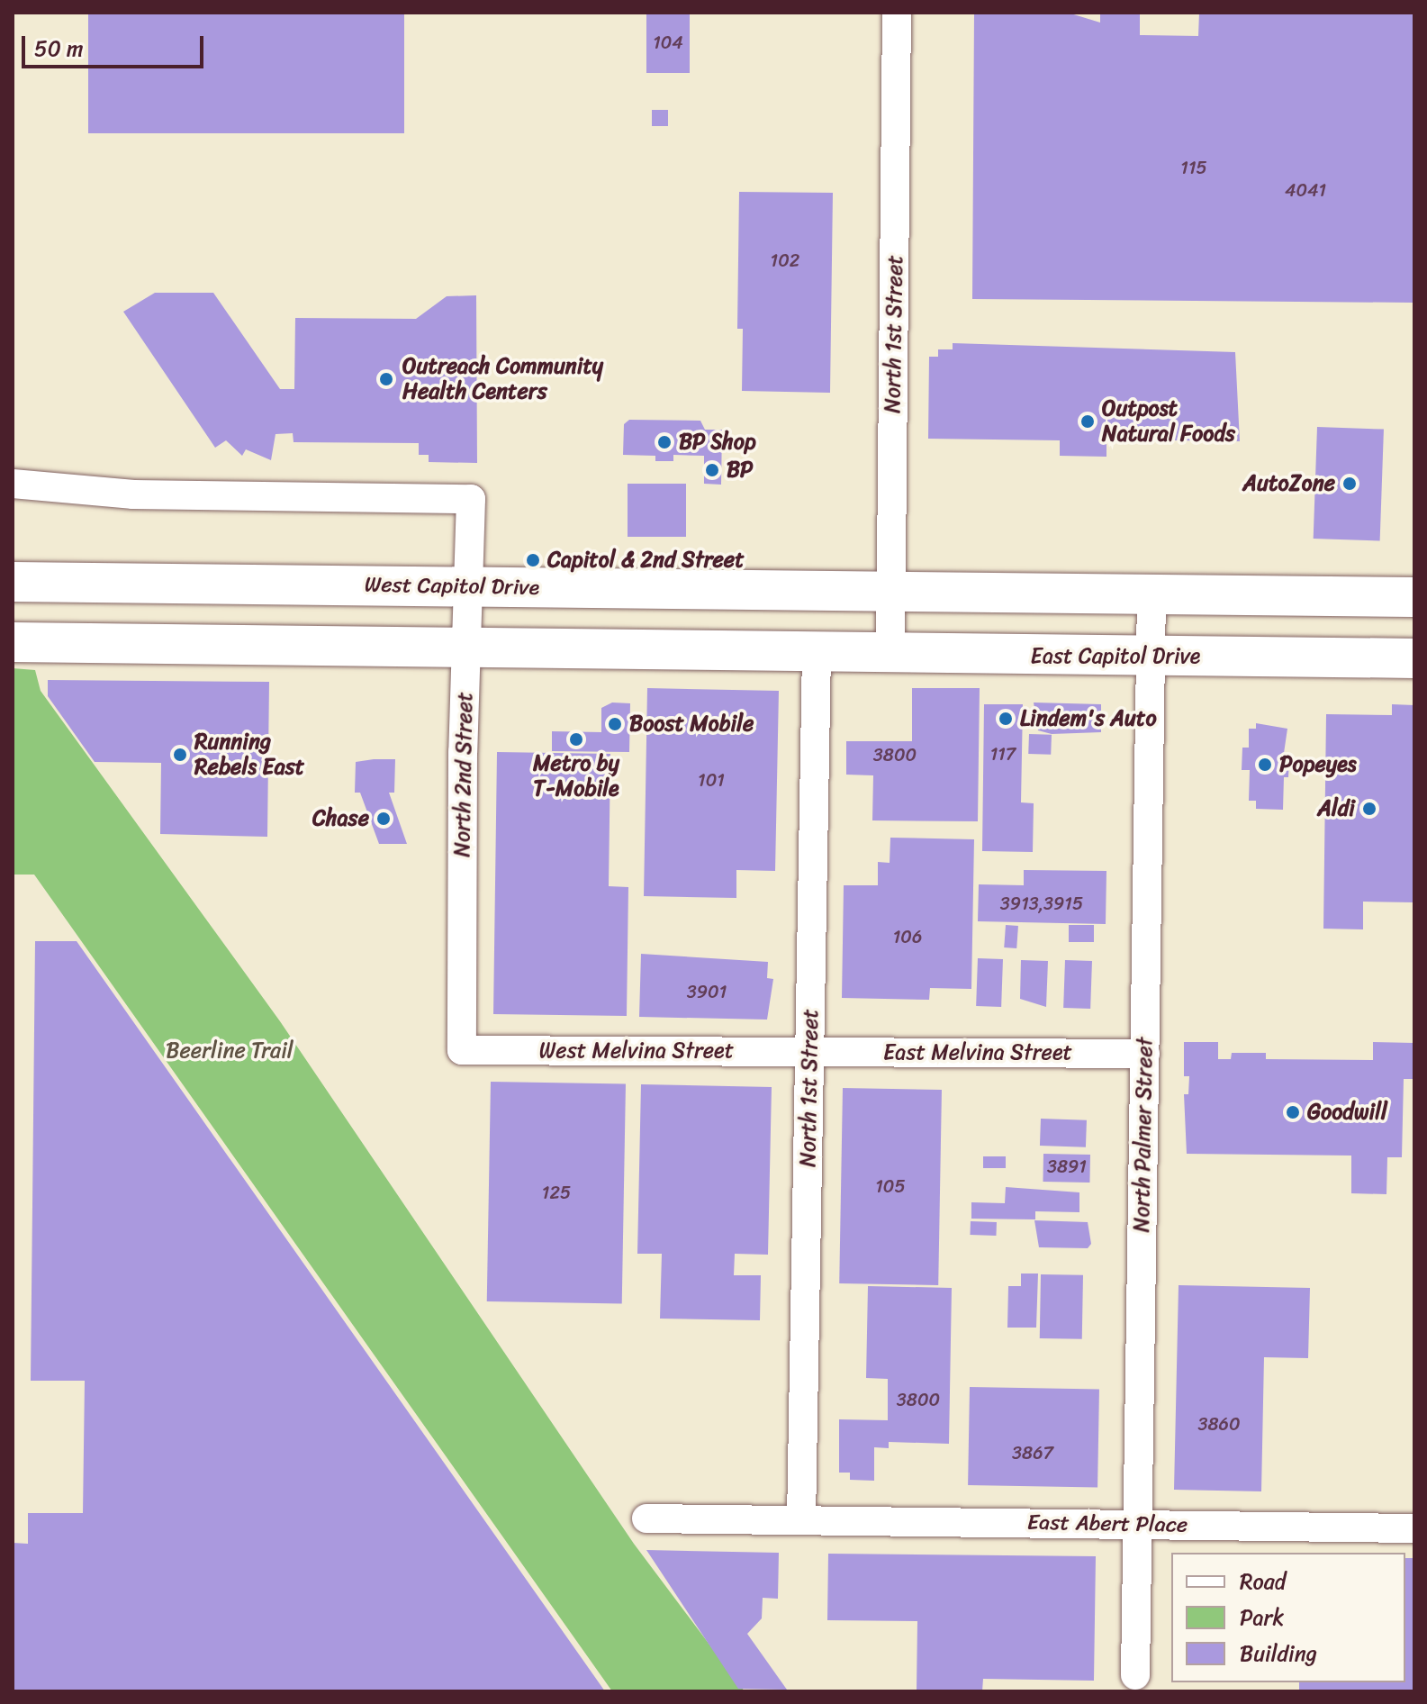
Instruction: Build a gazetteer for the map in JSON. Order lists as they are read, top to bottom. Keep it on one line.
{"streets":{"main road":["West Capitol Drive","East Capitol Drive"],"street":["North 1st Street","North 2nd Street","West Melvina Street","East Melvina Street","North Palmer Street","East Abert Place"]},"crossings":[["North 1st Street","West Capitol Drive"],["North 1st Street","East Capitol Drive"],["North 1st Street","West Melvina Street"],["North 1st Street","East Melvina Street"],["North 1st Street","East Abert Place"],["West Capitol Drive","North 2nd Street"],["East Capitol Drive","North Palmer Street"],["North 2nd Street","West Melvina Street"],["West Melvina Street","East Melvina Street"],["East Melvina Street","North Palmer Street"],["North Palmer Street","East Abert Place"]],"parks":["Beerline Trail"],"places":["Outreach Community Health Centers","Outpost Natural Foods","BP Shop","BP","AutoZone","Capitol & 2nd Street","Lindem's Auto","Boost Mobile","Metro by T-Mobile","Running Rebels East","Popeyes","Aldi","Chase","Goodwill"],"house_numbers":["104","115","4041","102","117","3800","101","3913,3915","106","3901","3891","105","125","3800","3860","3867"],"legend":["Road","Park","Building"],"scale_bar":"50 m"}
